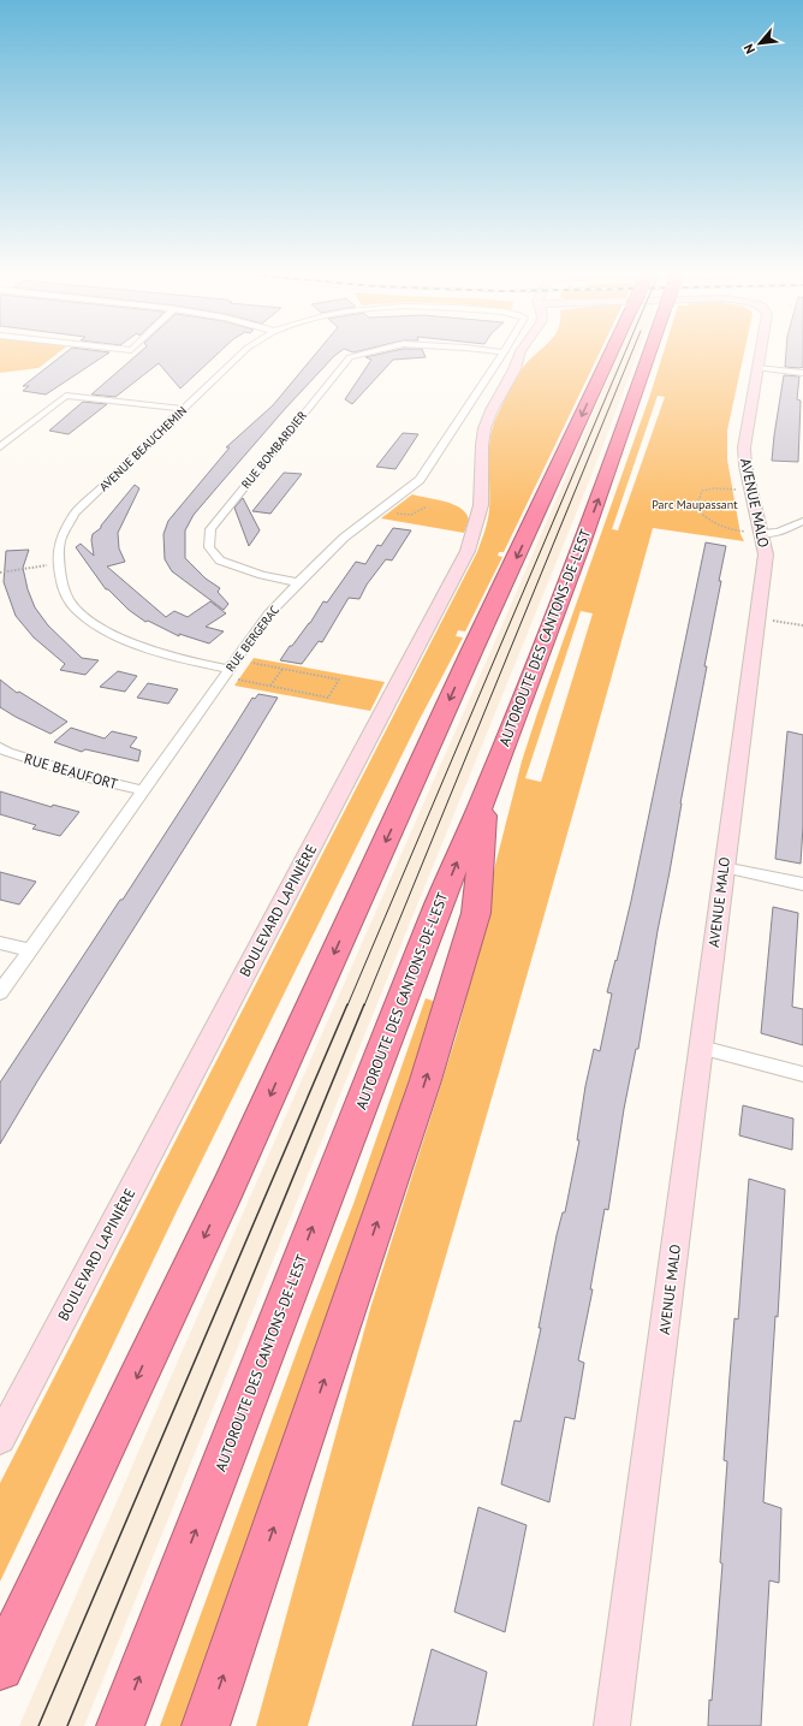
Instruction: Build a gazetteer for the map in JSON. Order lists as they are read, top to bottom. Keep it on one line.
{"streets":{"highway":["AUTOROUTE DES CANTONS-DE-L'EST"],"street":["AVENUE BEAUCHEMIN","RUE BOMBARDIER","AVENUE MALO","RUE BERGERAC","RUE BEAUFORT","BOULEVARD LAPINIÈRE"]},"crossings":[["AVENUE BEAUCHEMIN","RUE BERGERAC"],["RUE BOMBARDIER","RUE BERGERAC"],["RUE BERGERAC","RUE BEAUFORT"]],"parks":["Parc Maupassant"],"north":"bottom left"}
